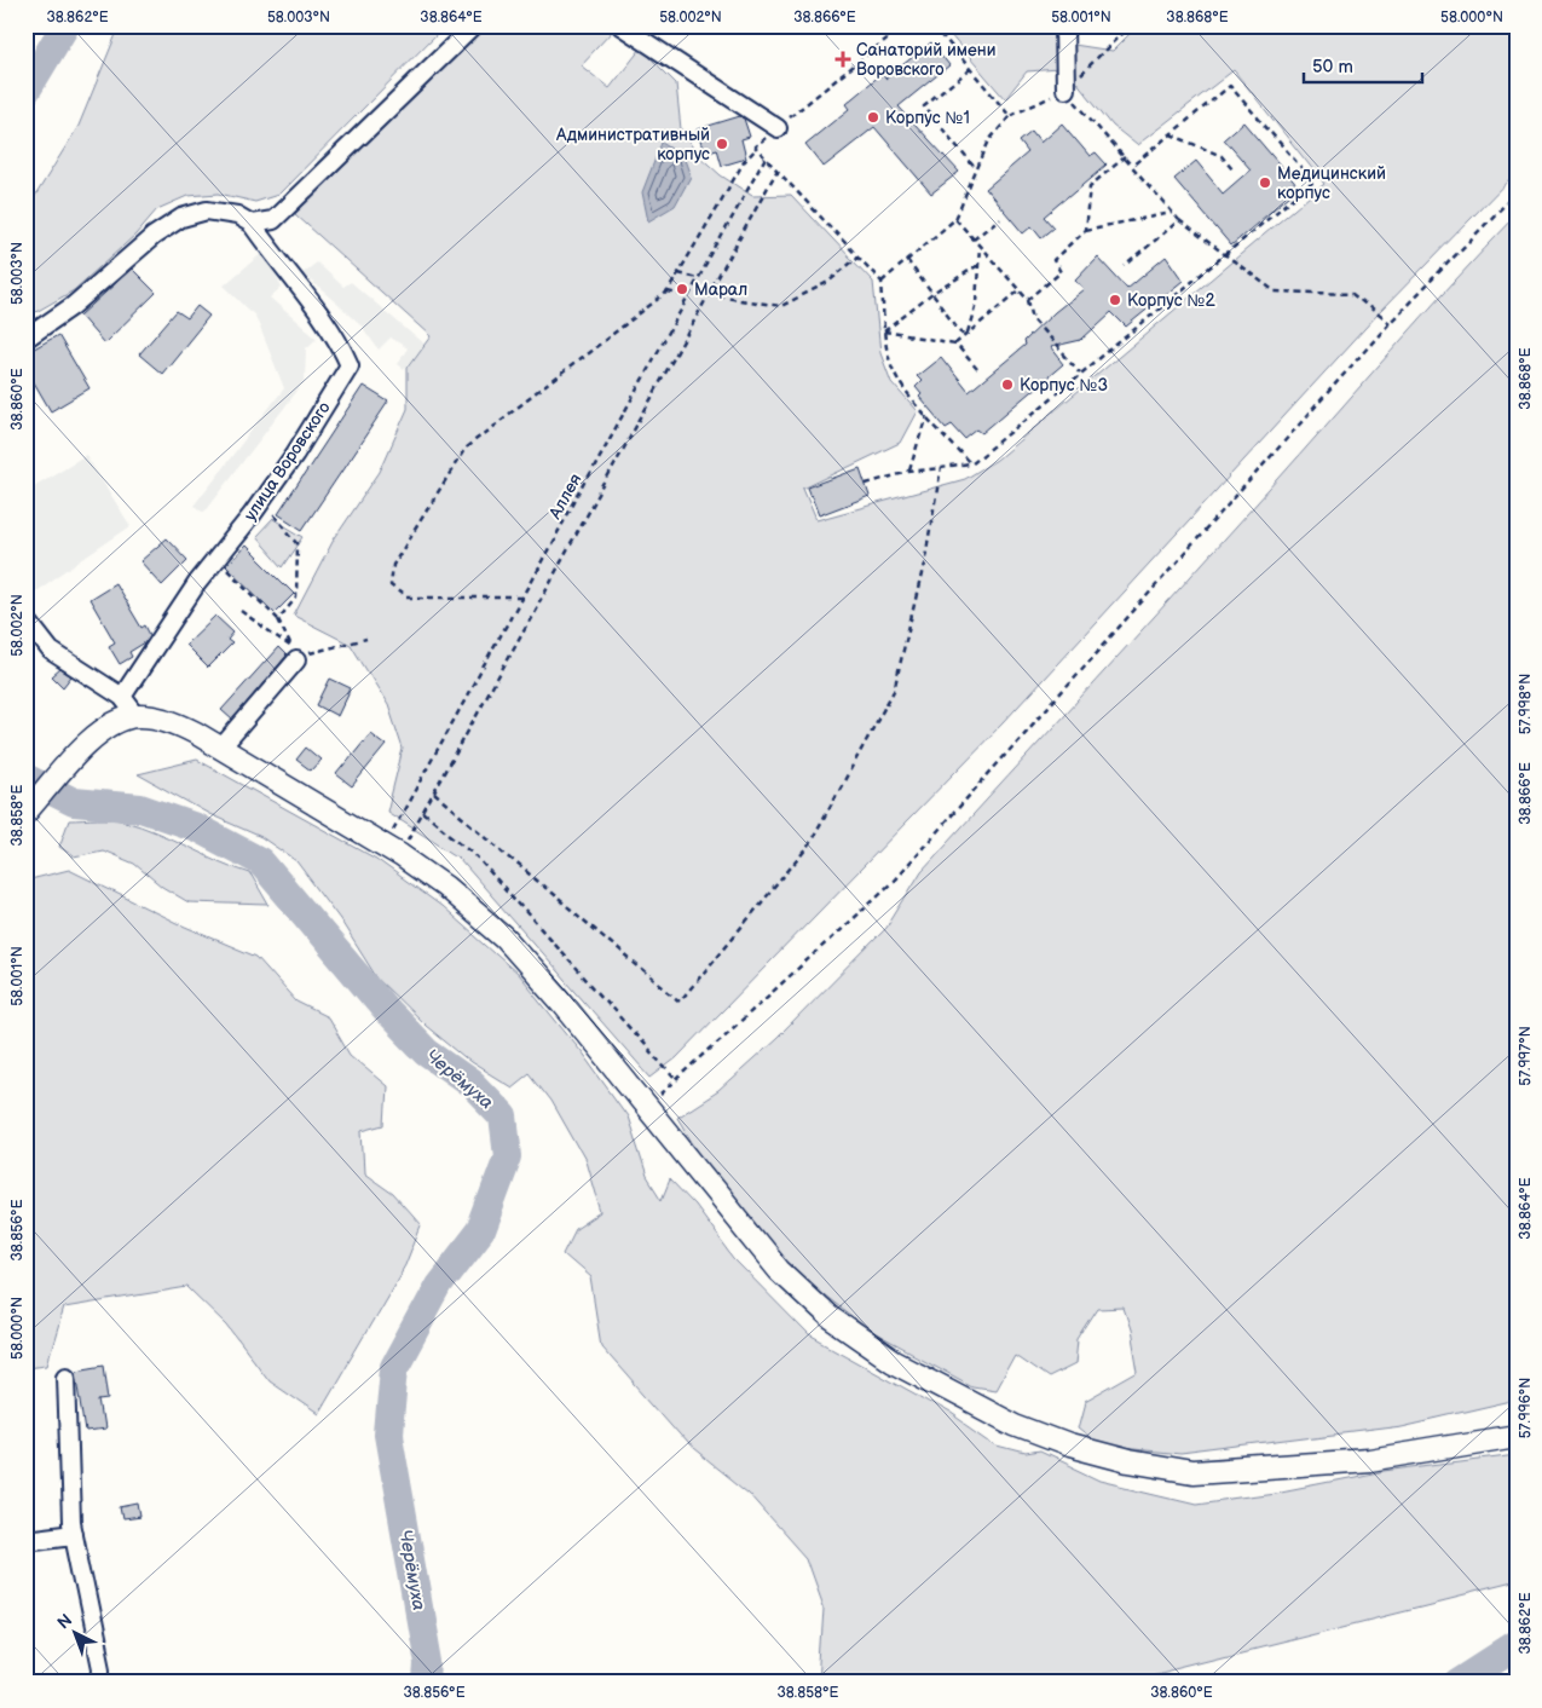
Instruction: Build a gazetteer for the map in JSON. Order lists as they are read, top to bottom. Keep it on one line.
{"streets":{"street":["улица Воровского"],"path":["Аллея"]},"water":["Черёмуха"],"places":{"health":["Санаторий имени Воровского"],"other":["Корпус №1","Административный корпус","Медицинский корпус","Марал","Корпус №2","Корпус №3"]},"scale_bar":"50 m","north":"top left","coordinates":["38.862°E","58.003°N","38.864°E","58.002°N","38.866°E","58.001°N","38.868°E","58.000°N","38.860°E","57.998°N","38.858°E","57.997°N","38.856°E","57.996°N"]}
